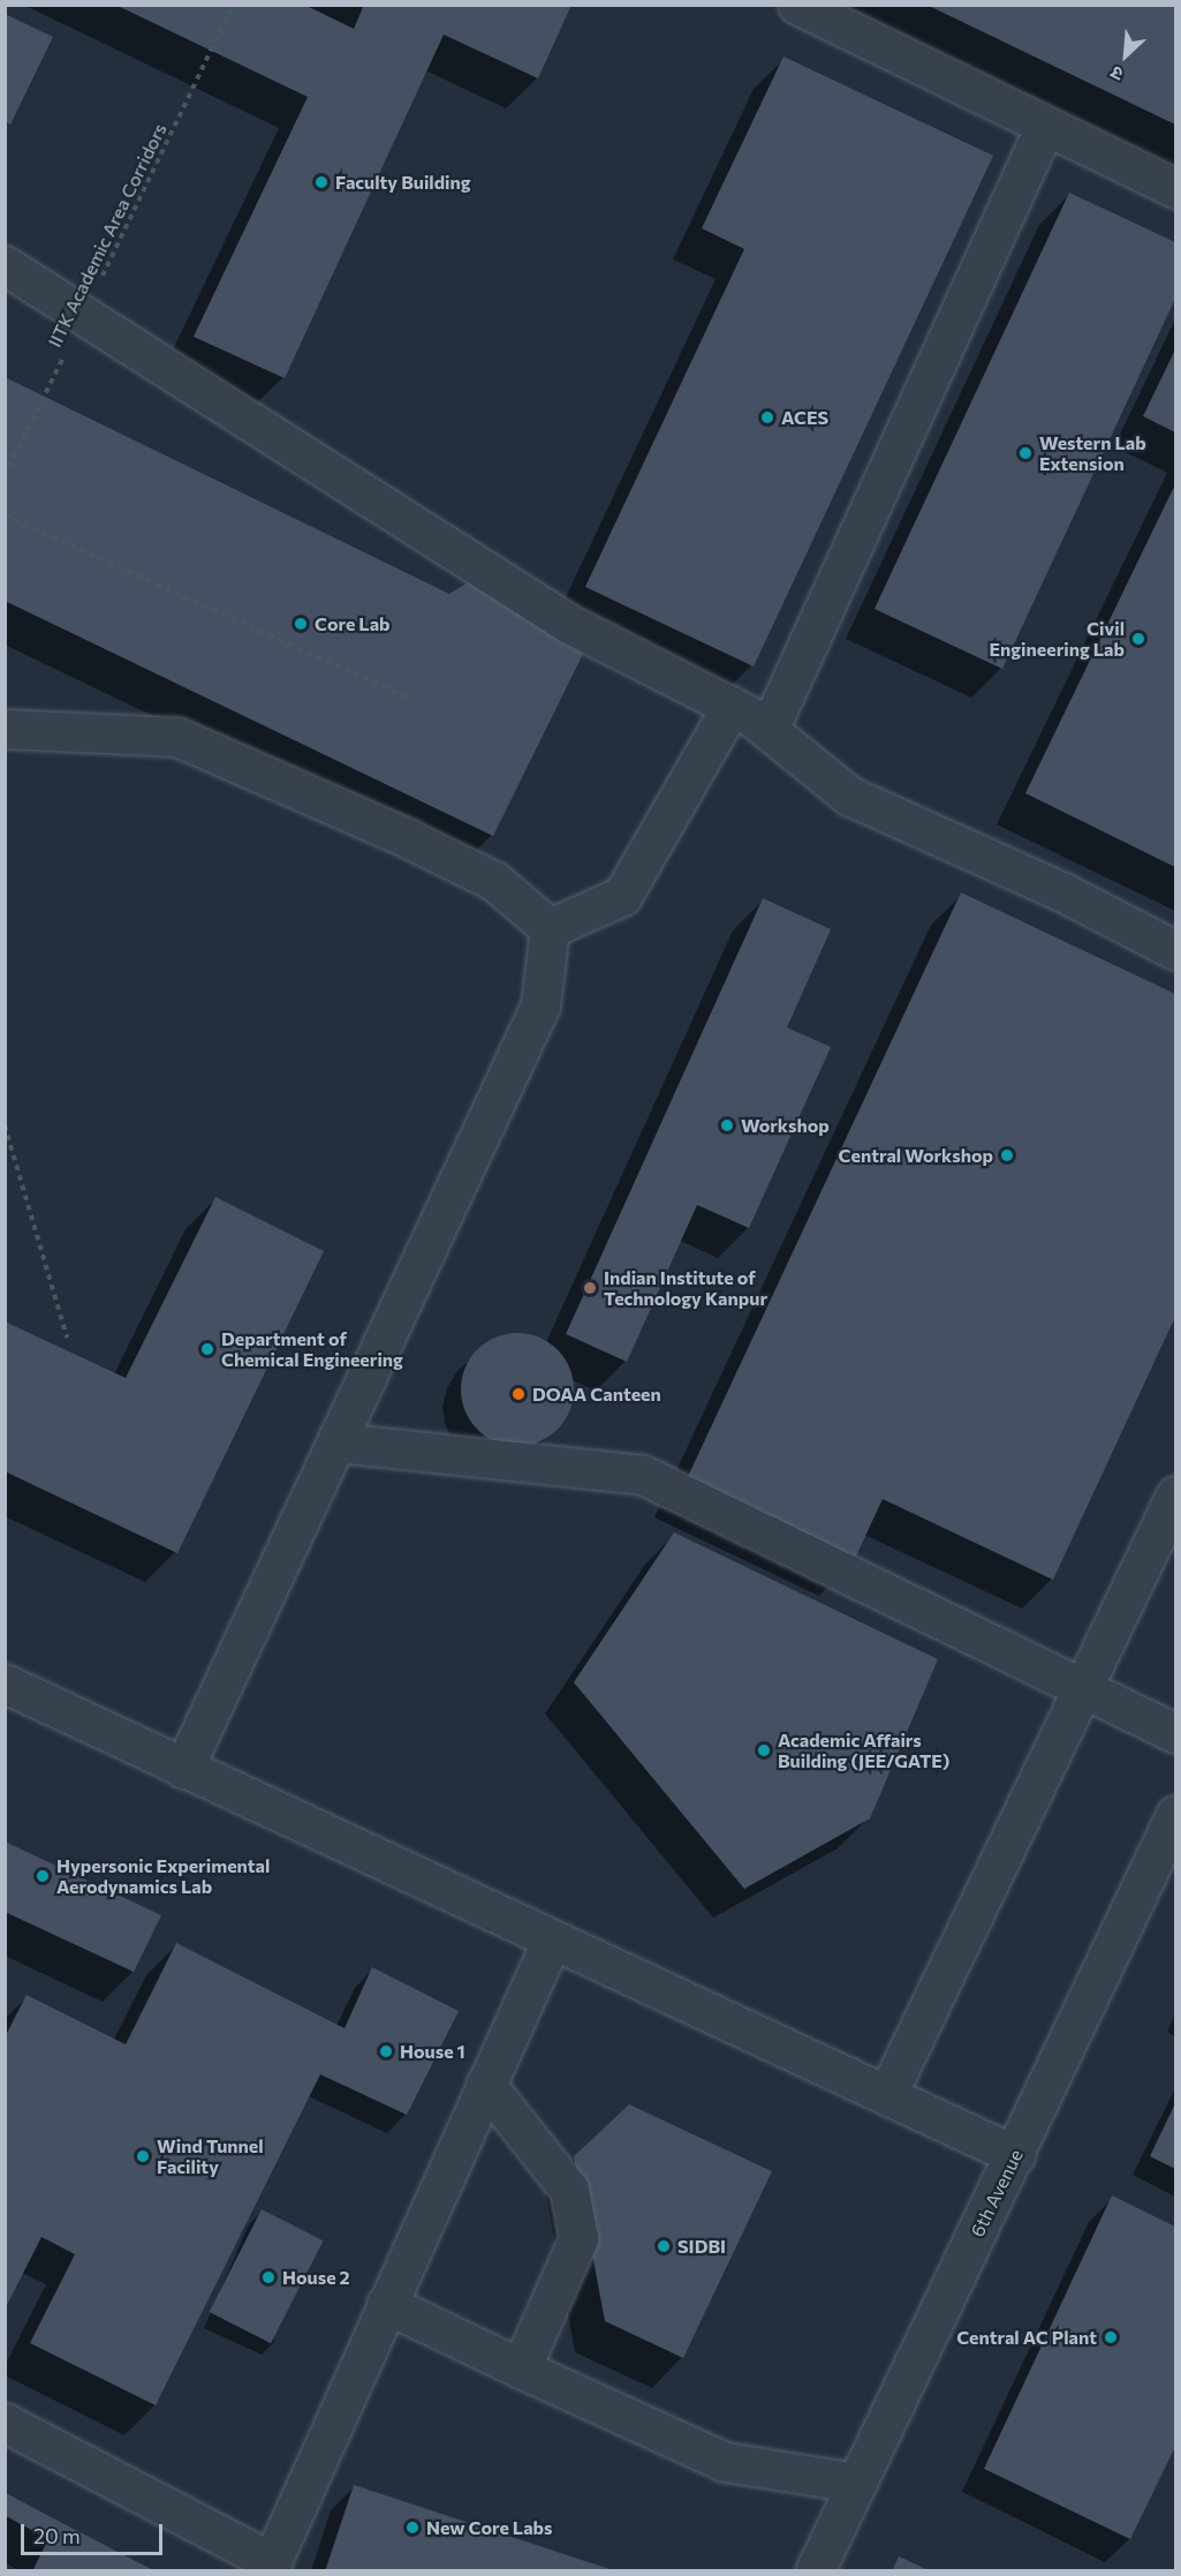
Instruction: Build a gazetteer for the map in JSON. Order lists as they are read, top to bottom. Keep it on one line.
{"streets":{"street":["6th Avenue"],"path":["IITK Academic Area Corridors"]},"places":["Faculty Building","ACES","Western Lab Extension","Core Lab","Civil Engineering Lab","Workshop","Central Workshop","Indian Institute of Technology Kanpur","Department of Chemical Engineering","DOAA Canteen","Academic Affairs Building (JEE/GATE)","Hypersonic Experimental Aerodynamics Lab","House 1","Wind Tunnel Facility","SIDBI","House 2","Central AC Plant","New Core Labs"],"scale_bar":"20 m","north":"bottom left"}
